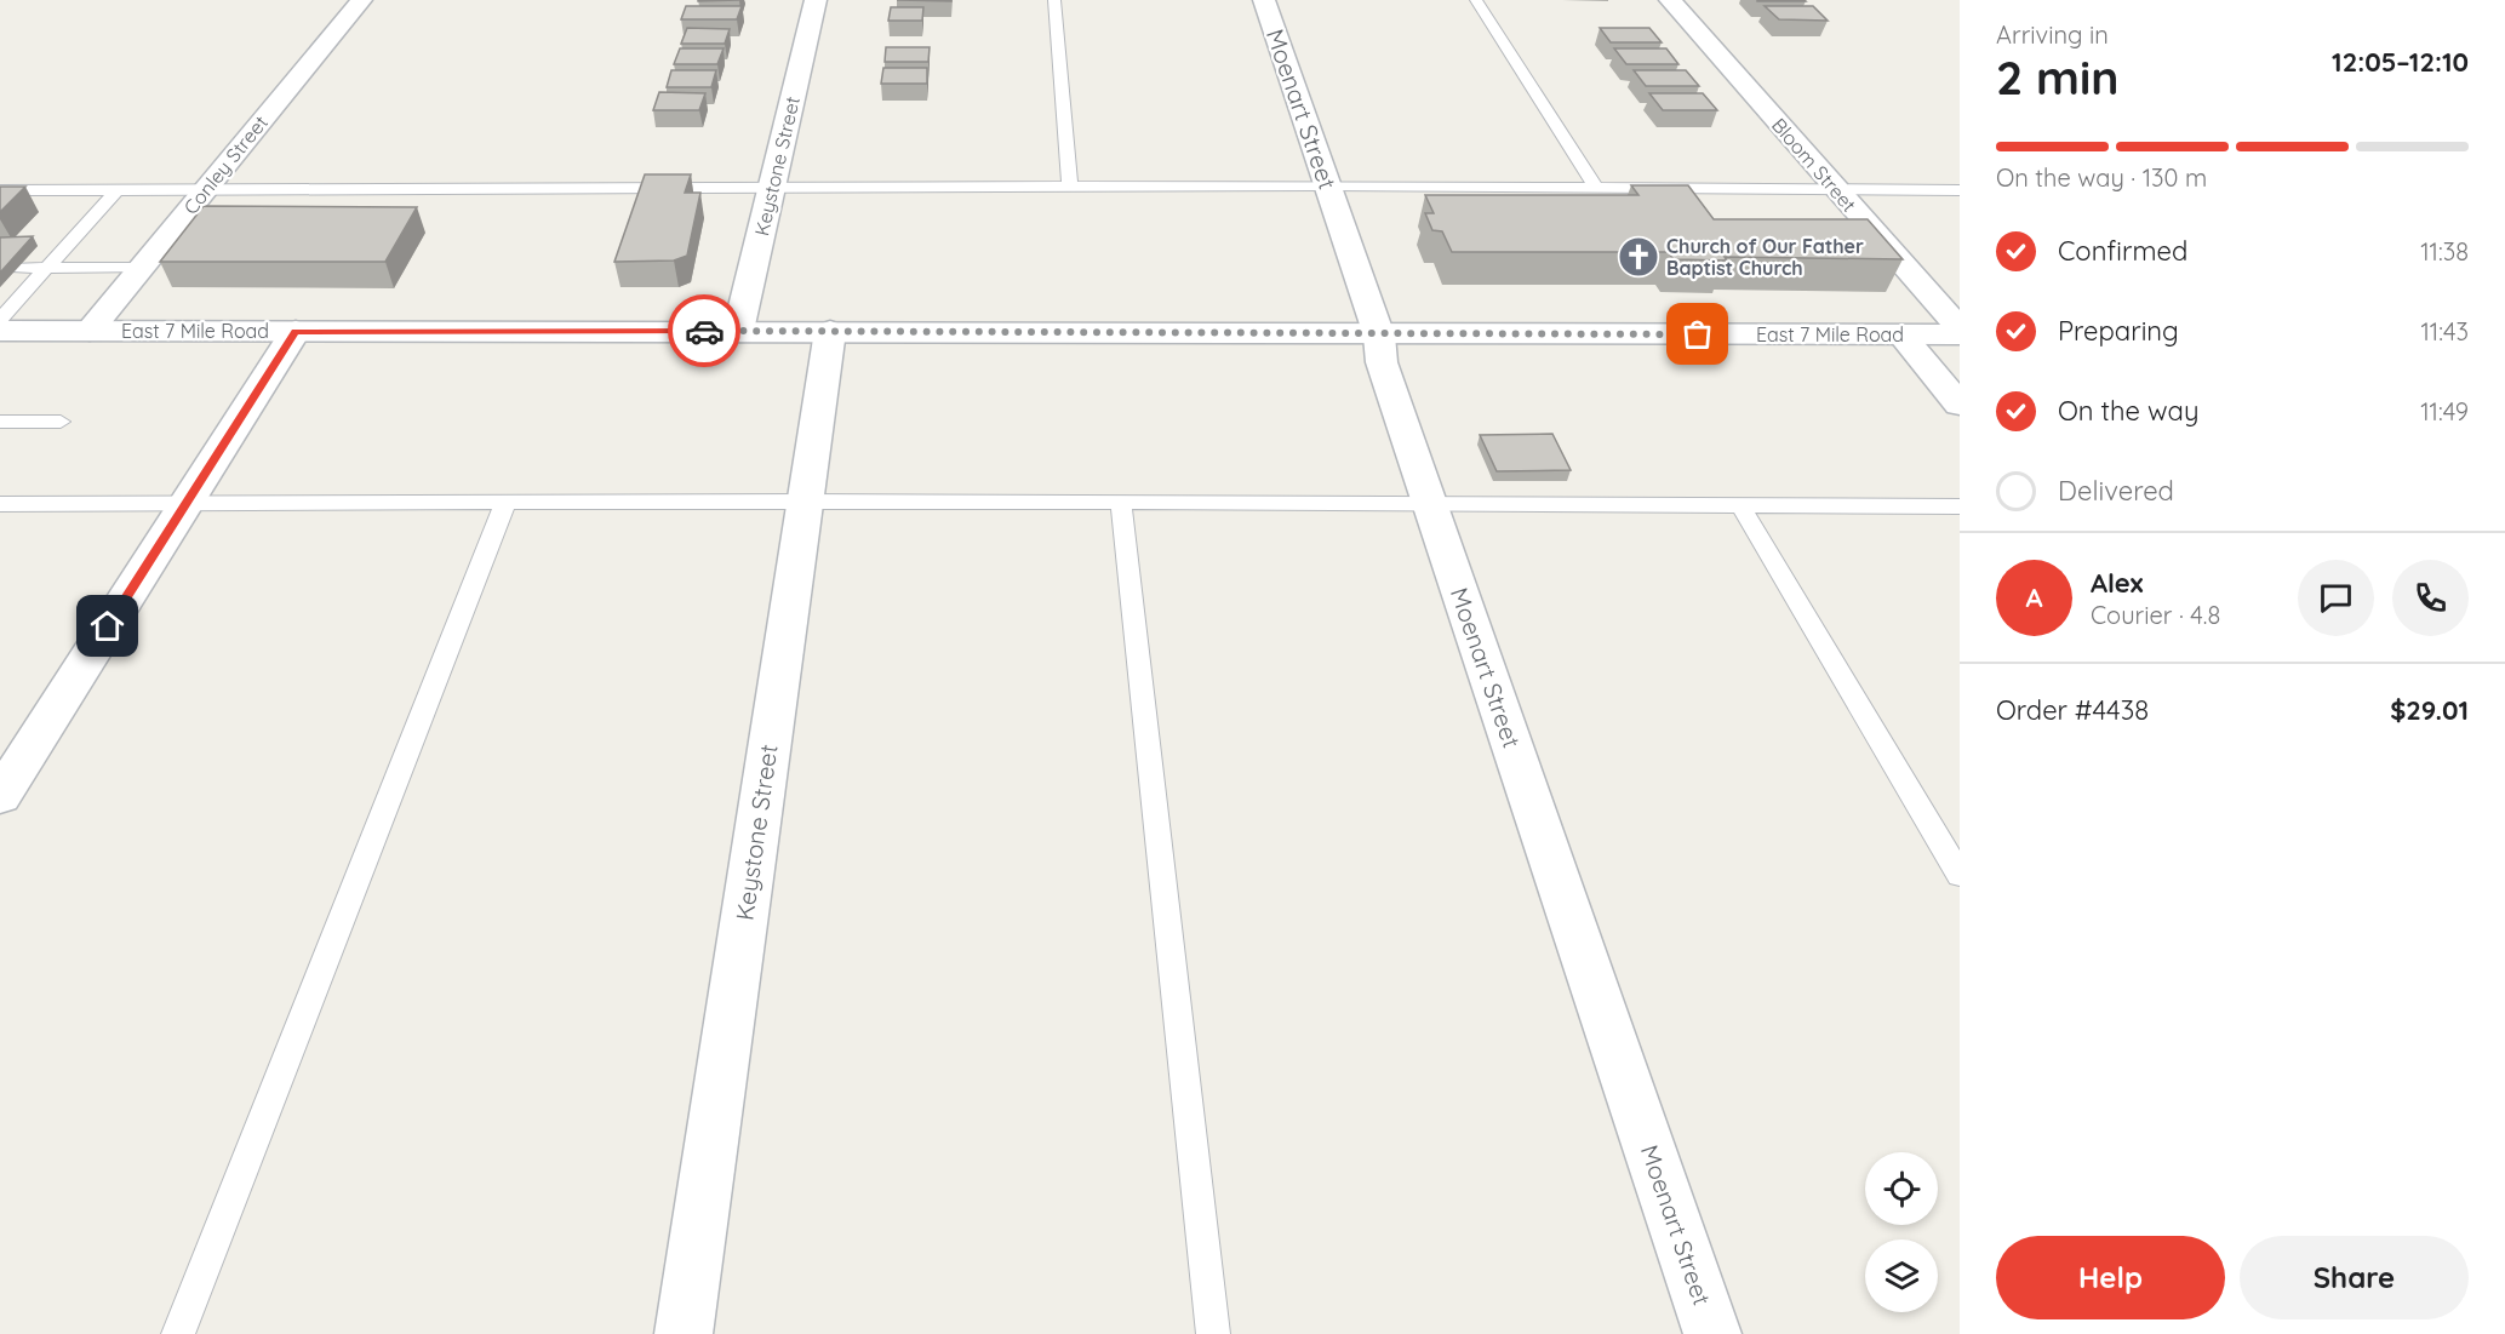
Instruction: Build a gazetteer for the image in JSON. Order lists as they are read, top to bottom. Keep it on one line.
{"streets":{"street":["Moenart Street","Conley Street","Bloom Street","Keystone Street","East 7 Mile Road"]},"crossings":[["Moenart Street","East 7 Mile Road"],["Conley Street","East 7 Mile Road"],["Keystone Street","East 7 Mile Road"]],"places":{"church":["Church of Our Father Baptist Church"]},"page":{"heading":["2 min","Arriving in","12:05–12:10"],"panel":["Alex","Courier · 4.8","Order #4438","$29.01"],"bar":"On the way · 130 m","list":[["Confirmed","11:38"],["Preparing","11:43"],["On the way","11:49"],"Delivered"],"round":"A","buttons":["Help","Share"]}}
